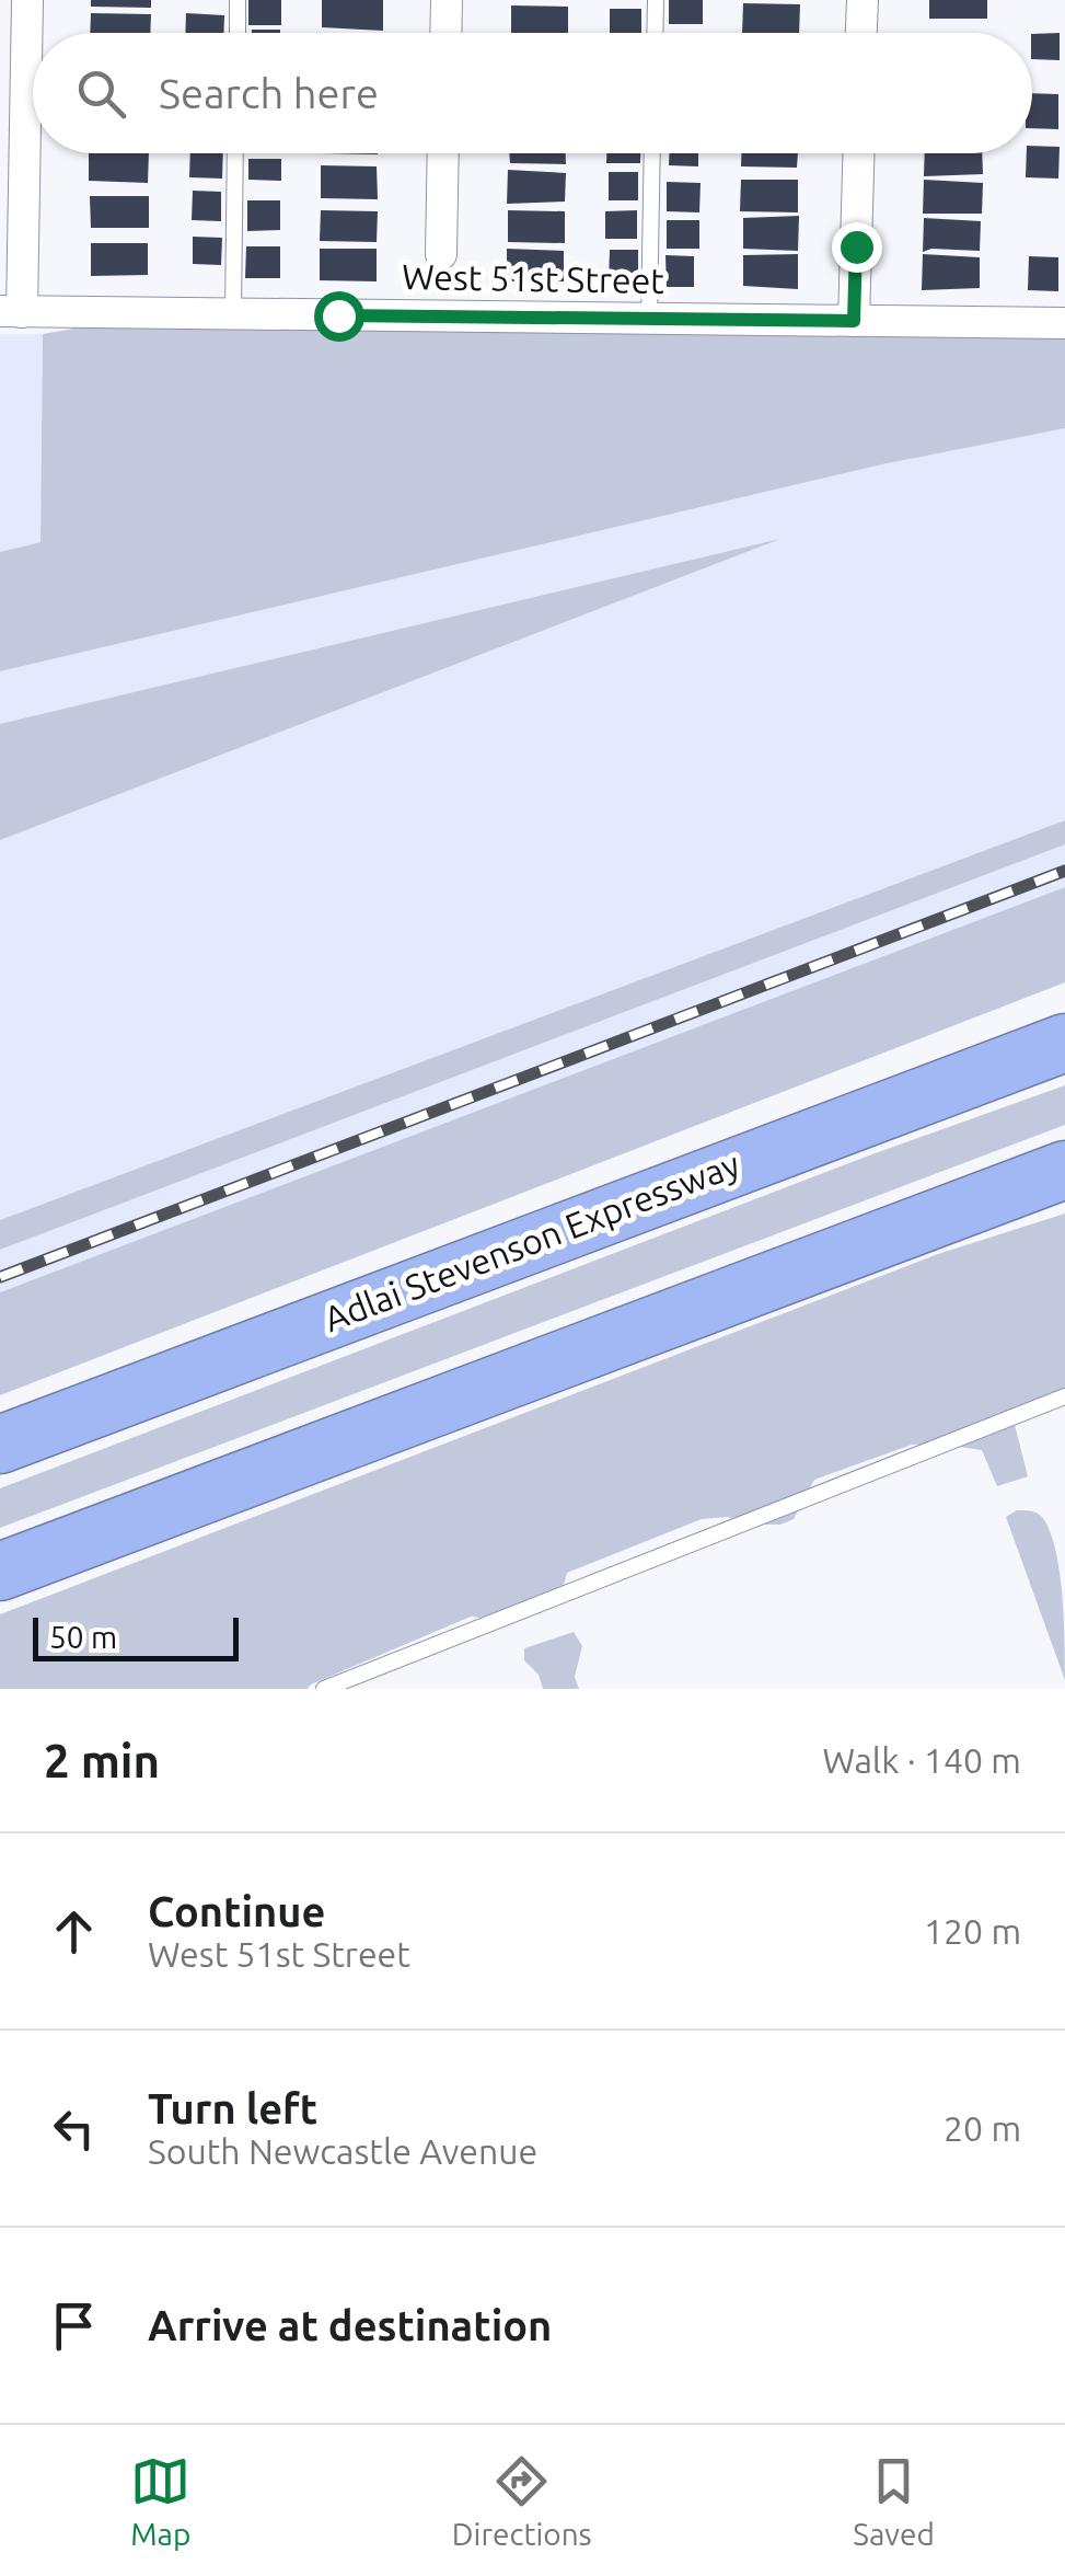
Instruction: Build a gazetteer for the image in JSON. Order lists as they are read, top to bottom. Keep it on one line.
{"streets":{"highway":["Adlai Stevenson Expressway"],"street":["West 51st Street"]},"scale_bar":"50 m","page":{"search":"Search here","scale":"50 m","heading":["2 min","Walk · 140 m"],"list":[["Continue","West 51st Street","120 m"],["Turn left","South Newcastle Avenue","20 m"],"Arrive at destination"],"nav":["Map","Directions","Saved"]}}
